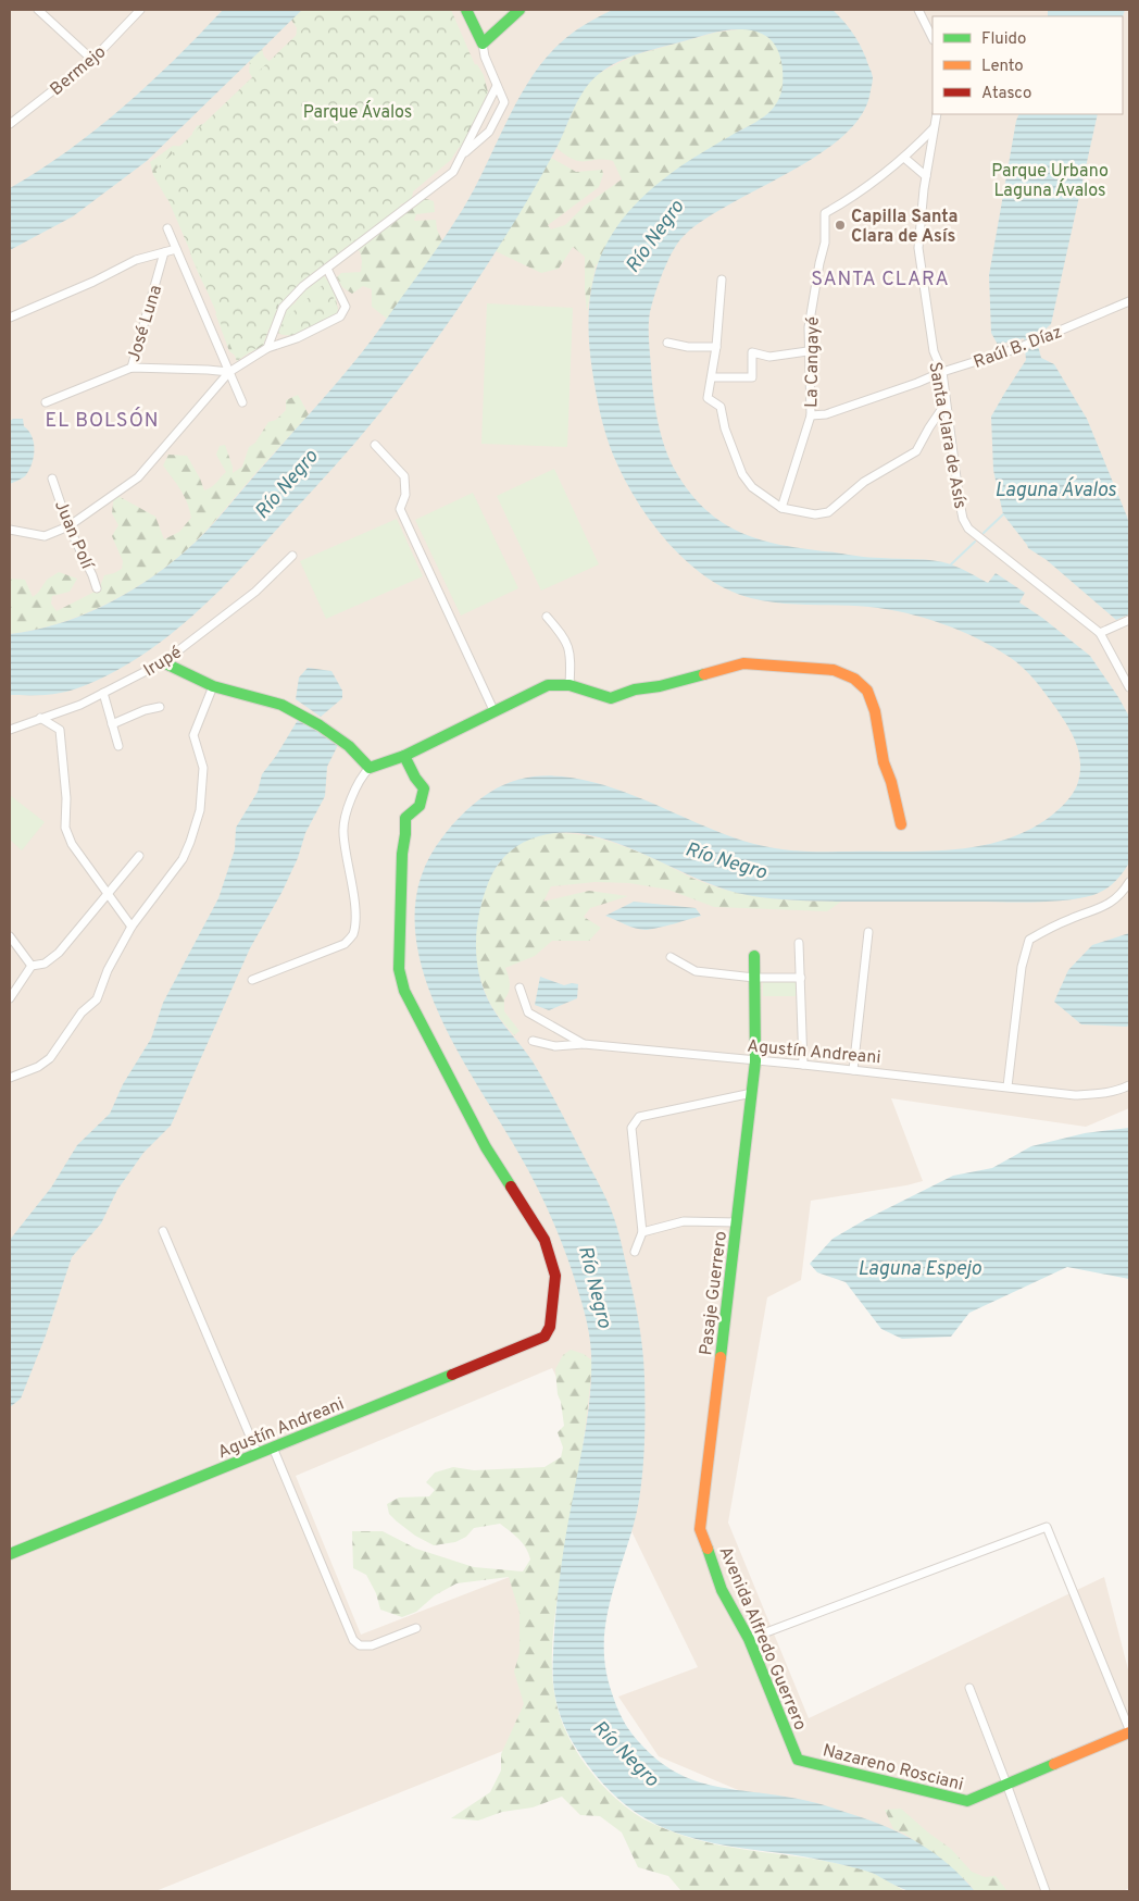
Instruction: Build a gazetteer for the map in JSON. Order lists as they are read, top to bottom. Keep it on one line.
{"streets":{"street":["Bermejo","José Luna","Raúl B. Díaz","La Cangayé","Santa Clara de Asís","Juan Polí","Irupé","Agustín Andreani","Pasaje Guerrero","Avenida Alfredo Guerrero","Nazareno Rosciani"]},"crossings":[["Raúl B. Díaz","La Cangayé"],["Raúl B. Díaz","Santa Clara de Asís"],["La Cangayé","Santa Clara de Asís"],["Agustín Andreani","Pasaje Guerrero"],["Pasaje Guerrero","Avenida Alfredo Guerrero"],["Avenida Alfredo Guerrero","Nazareno Rosciani"]],"districts":["SANTA CLARA","EL BOLSÓN"],"water":["Río Negro","Laguna Ávalos","Laguna Espejo"],"parks":["Parque Ávalos","Parque Urbano Laguna Ávalos"],"places":["Capilla Santa Clara de Asís"],"legend":["Fluido","Lento","Atasco"]}
